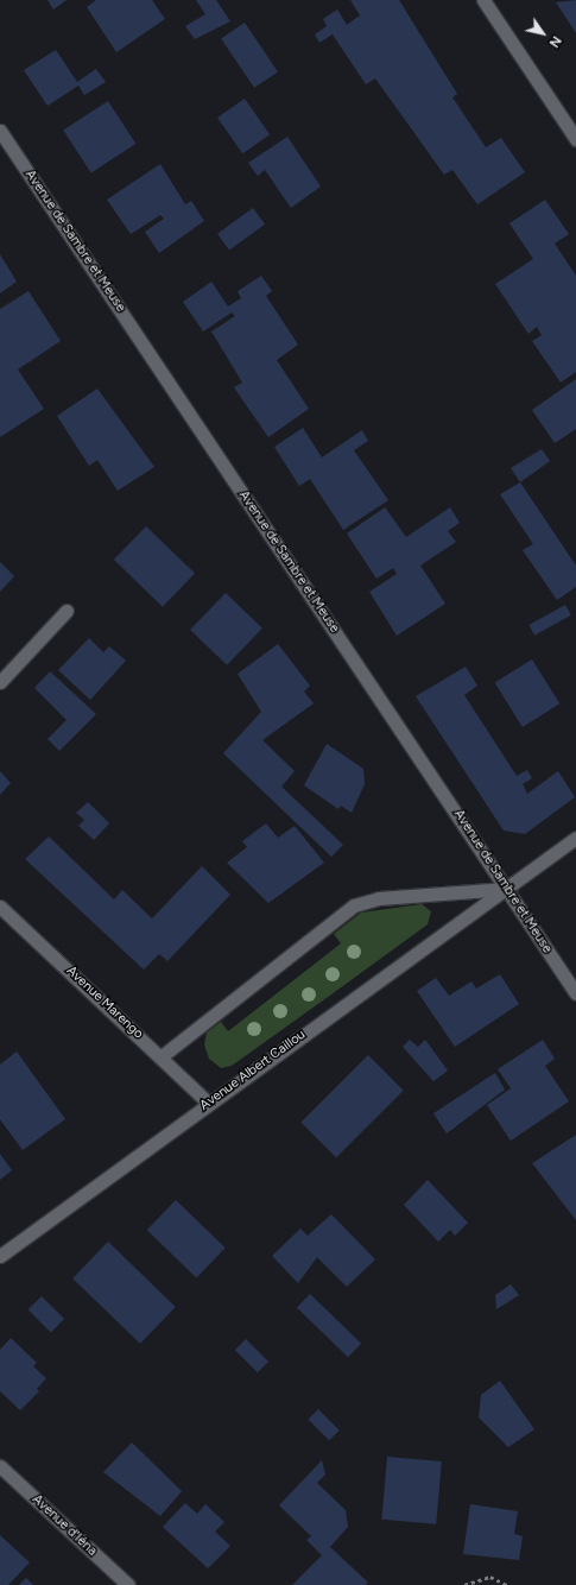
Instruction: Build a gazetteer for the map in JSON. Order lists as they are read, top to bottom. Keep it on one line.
{"streets":{"street":["Avenue de Sambre et Meuse","Avenue Marengo","Avenue Albert Caillou","Avenue d'Iéna"]},"crossings":[["Avenue de Sambre et Meuse","Avenue Albert Caillou"],["Avenue Marengo","Avenue Albert Caillou"]],"north":"bottom right"}
